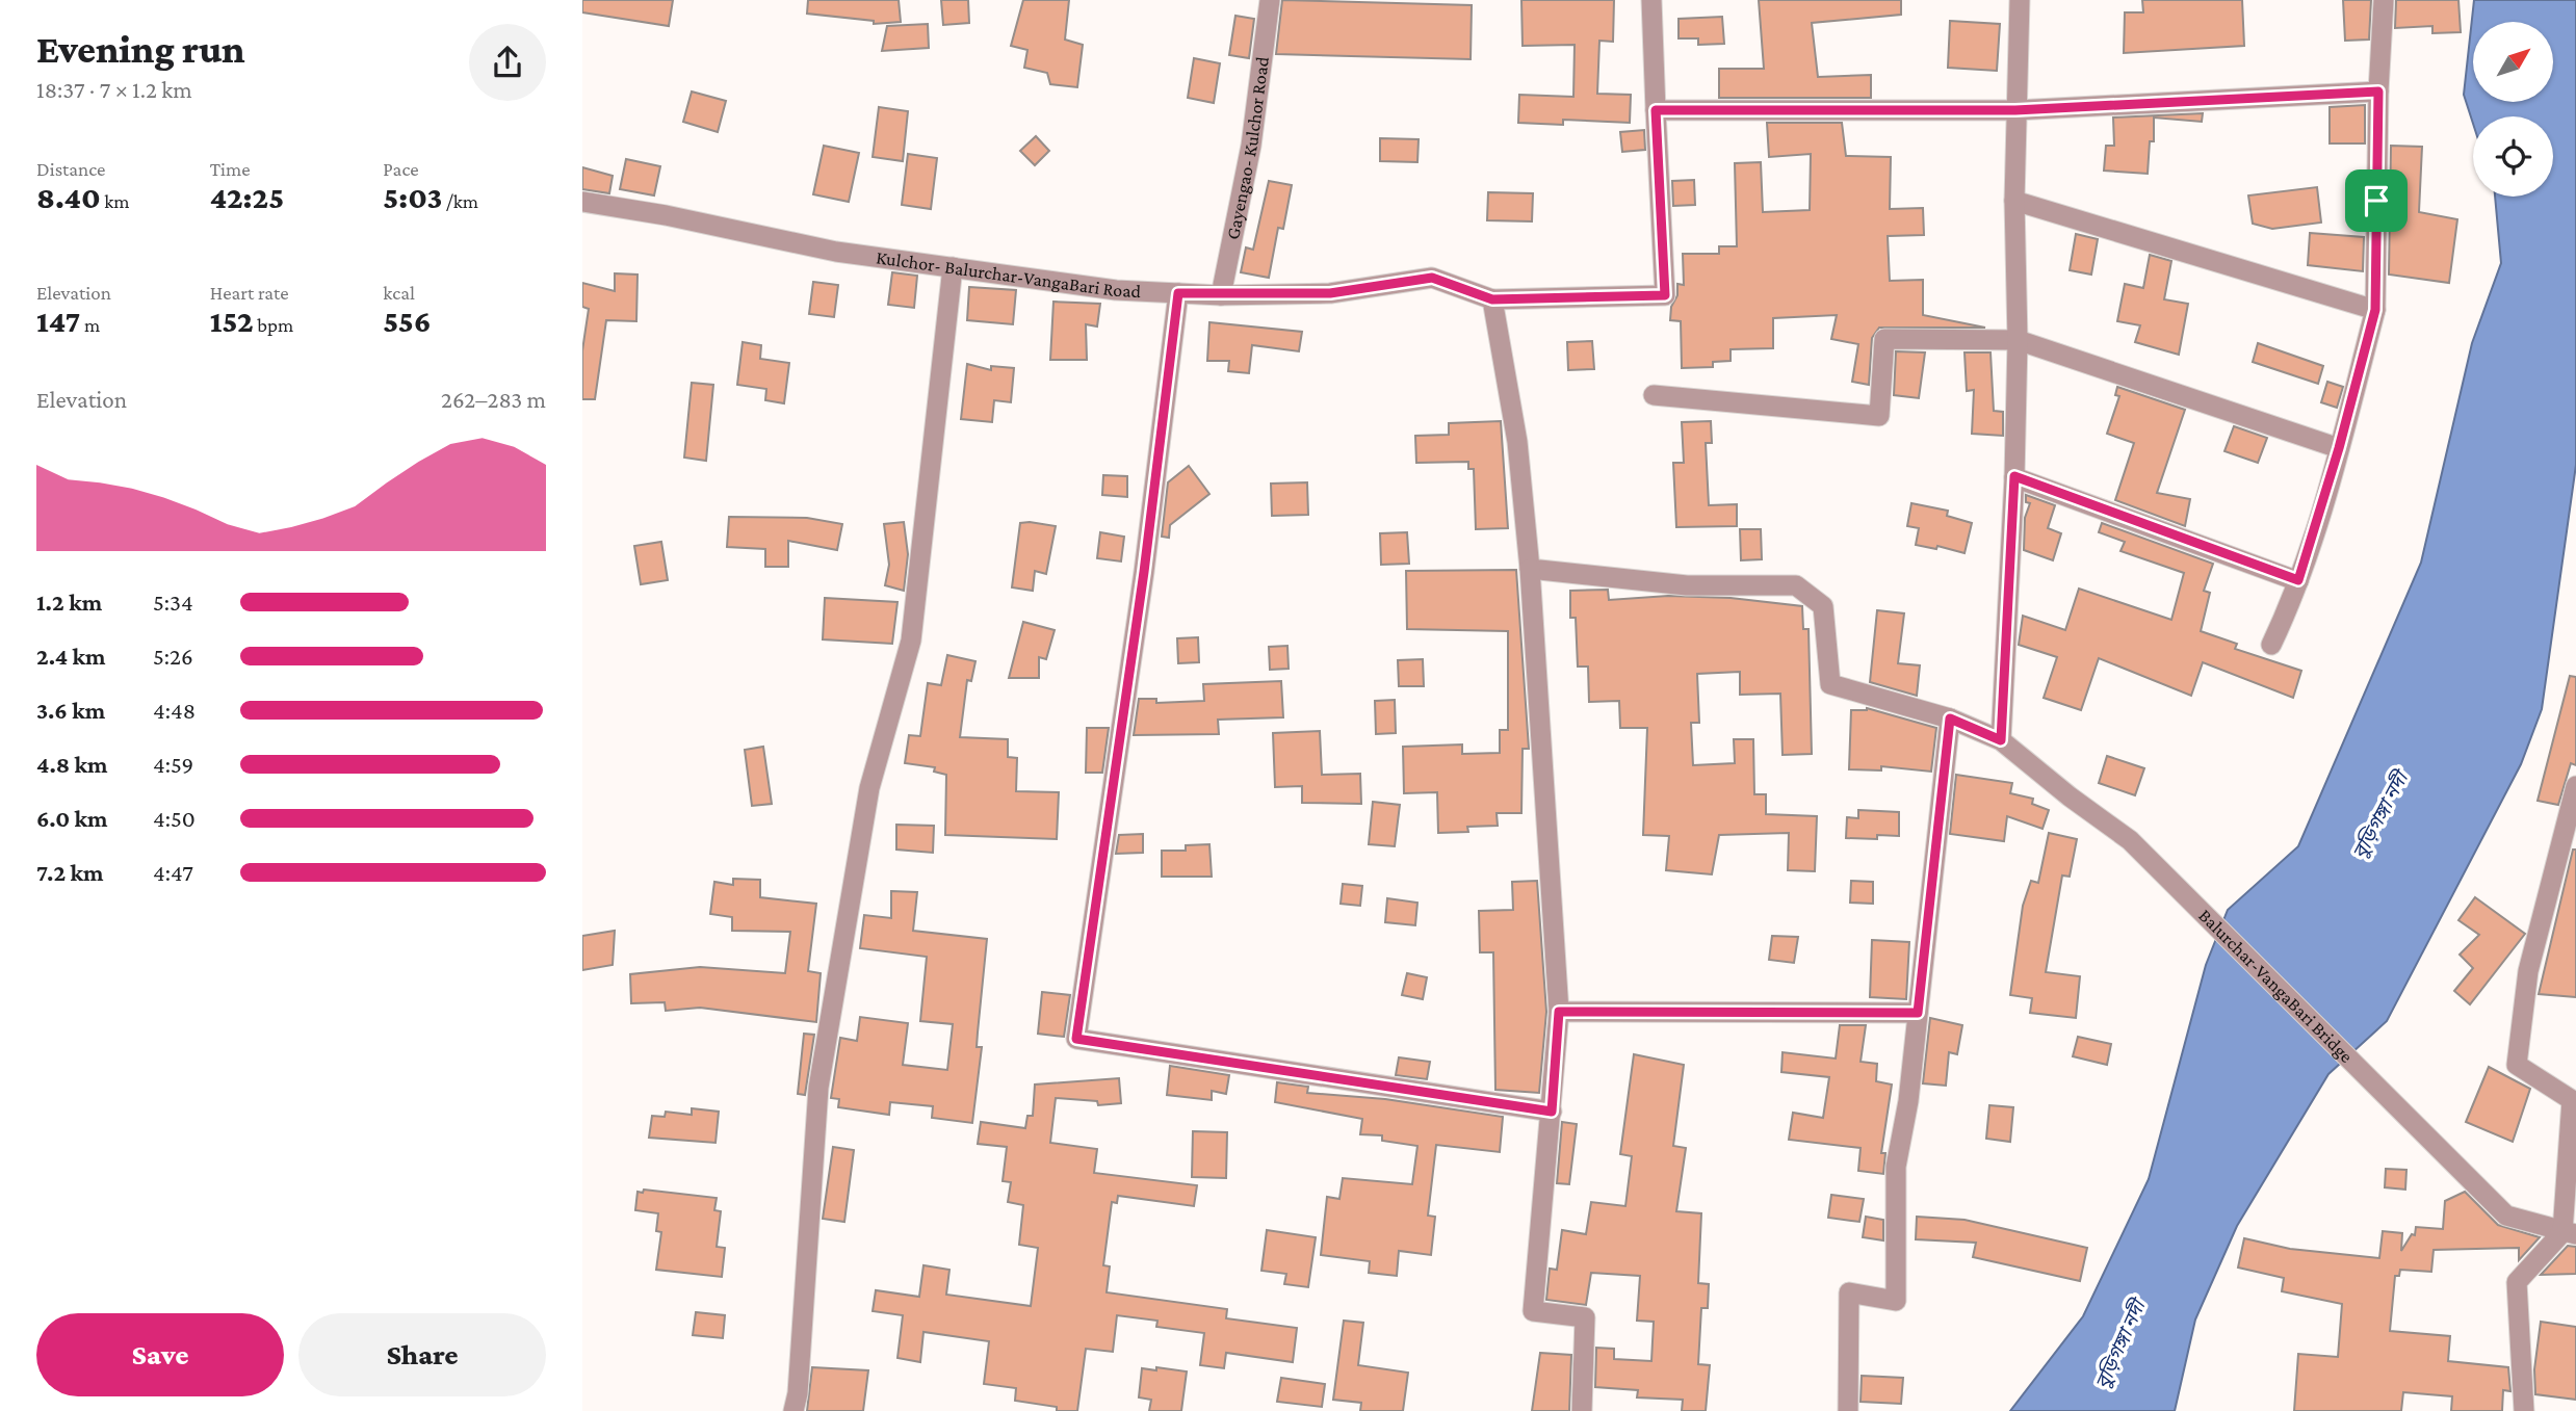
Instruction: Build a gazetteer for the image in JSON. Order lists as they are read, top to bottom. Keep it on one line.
{"streets":{"street":["Gayengao- Kulchor Road","Kulchor- Balurchar-VangaBari Road","Balurchar-VangaBari Bridge"]},"crossings":[["Gayengao- Kulchor Road","Kulchor- Balurchar-VangaBari Road"]],"water":["বুড়িগঙ্গা নদী"],"north":"top right","page":{"heading":["Evening run","18:37 · 7 × 1.2 km"],"stats":[["Distance","8.40 km"],["Time","42:25"],["Pace","5:03 /km"],["Elevation","147 m"],["Heart rate","152 bpm"],["kcal","556"]],"chart":["Elevation","262–283 m"],"list":[{"name":"1.2 km","note":"5:34"},{"name":"2.4 km","note":"5:26"},{"name":"3.6 km","note":"4:48"},{"name":"4.8 km","note":"4:59"},{"name":"6.0 km","note":"4:50"},{"name":"7.2 km","note":"4:47"}],"buttons":["Save","Share"]}}
